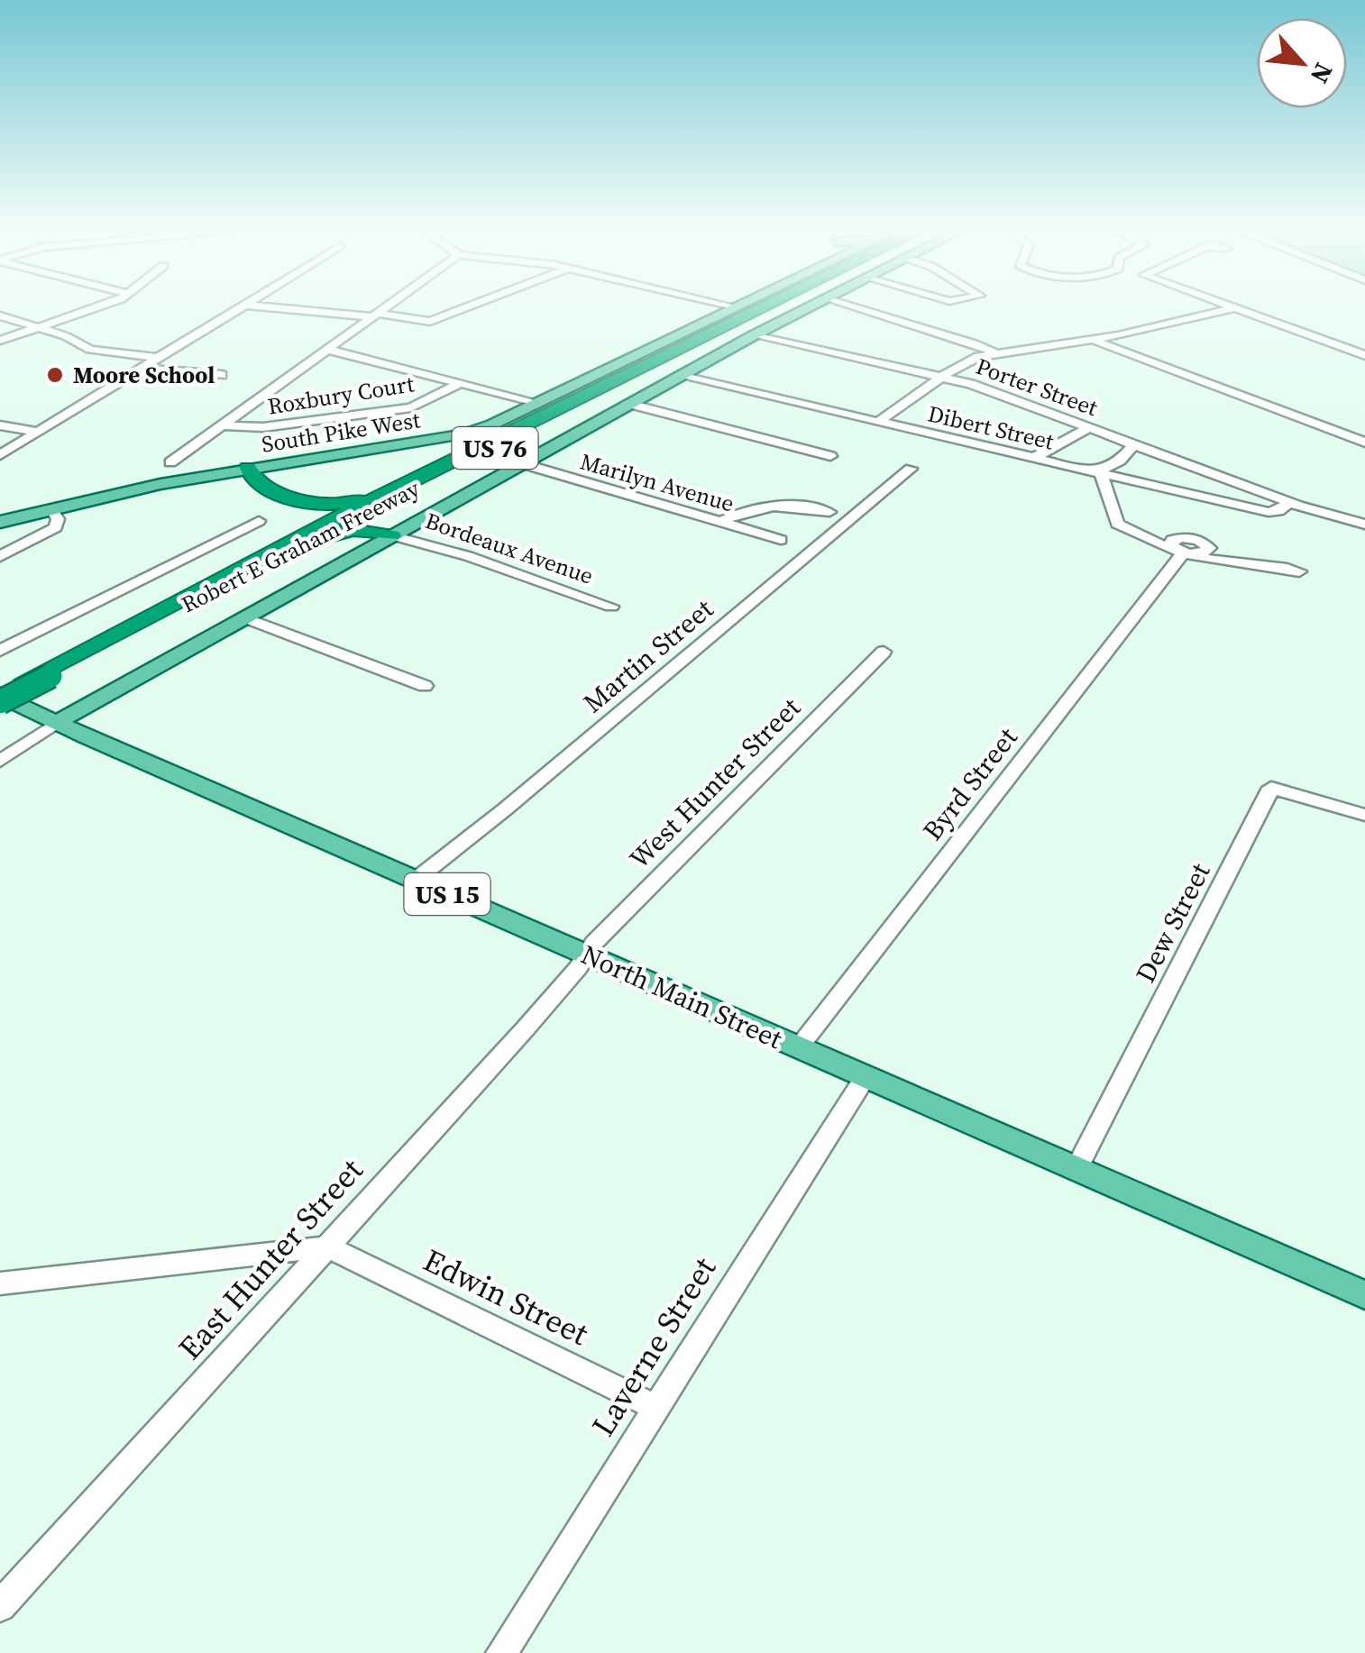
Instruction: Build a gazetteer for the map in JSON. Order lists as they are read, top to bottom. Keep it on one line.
{"streets":{"highway":["US 76","Robert E Graham Freeway"],"main road":["South Pike West","US 15","North Main Street"],"street":["Porter Street","Roxbury Court","Dibert Street","Marilyn Avenue","Bordeaux Avenue","Martin Street","West Hunter Street","Byrd Street","Dew Street","East Hunter Street","Edwin Street","Laverne Street"]},"crossings":[["Porter Street","Dibert Street"],["Robert E Graham Freeway","North Main Street"],["Martin Street","North Main Street"],["West Hunter Street","North Main Street"],["West Hunter Street","East Hunter Street"],["Byrd Street","North Main Street"],["Dew Street","North Main Street"],["North Main Street","East Hunter Street"],["North Main Street","Laverne Street"],["East Hunter Street","Edwin Street"],["Edwin Street","Laverne Street"]],"places":["Moore School"],"north":"bottom right"}
